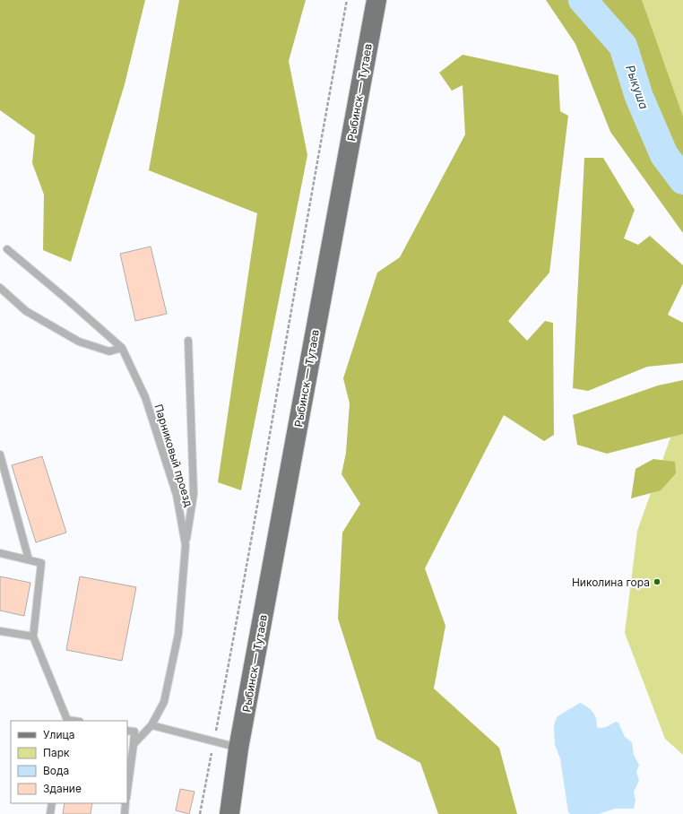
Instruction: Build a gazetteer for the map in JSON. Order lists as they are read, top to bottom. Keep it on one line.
{"streets":{"main road":["Рыбинск — Тутаев"],"lane":["Парниковый проезд"]},"water":["Рыкуша"],"places":["Николина гора"],"legend":["Улица","Парк","Вода","Здание"]}
